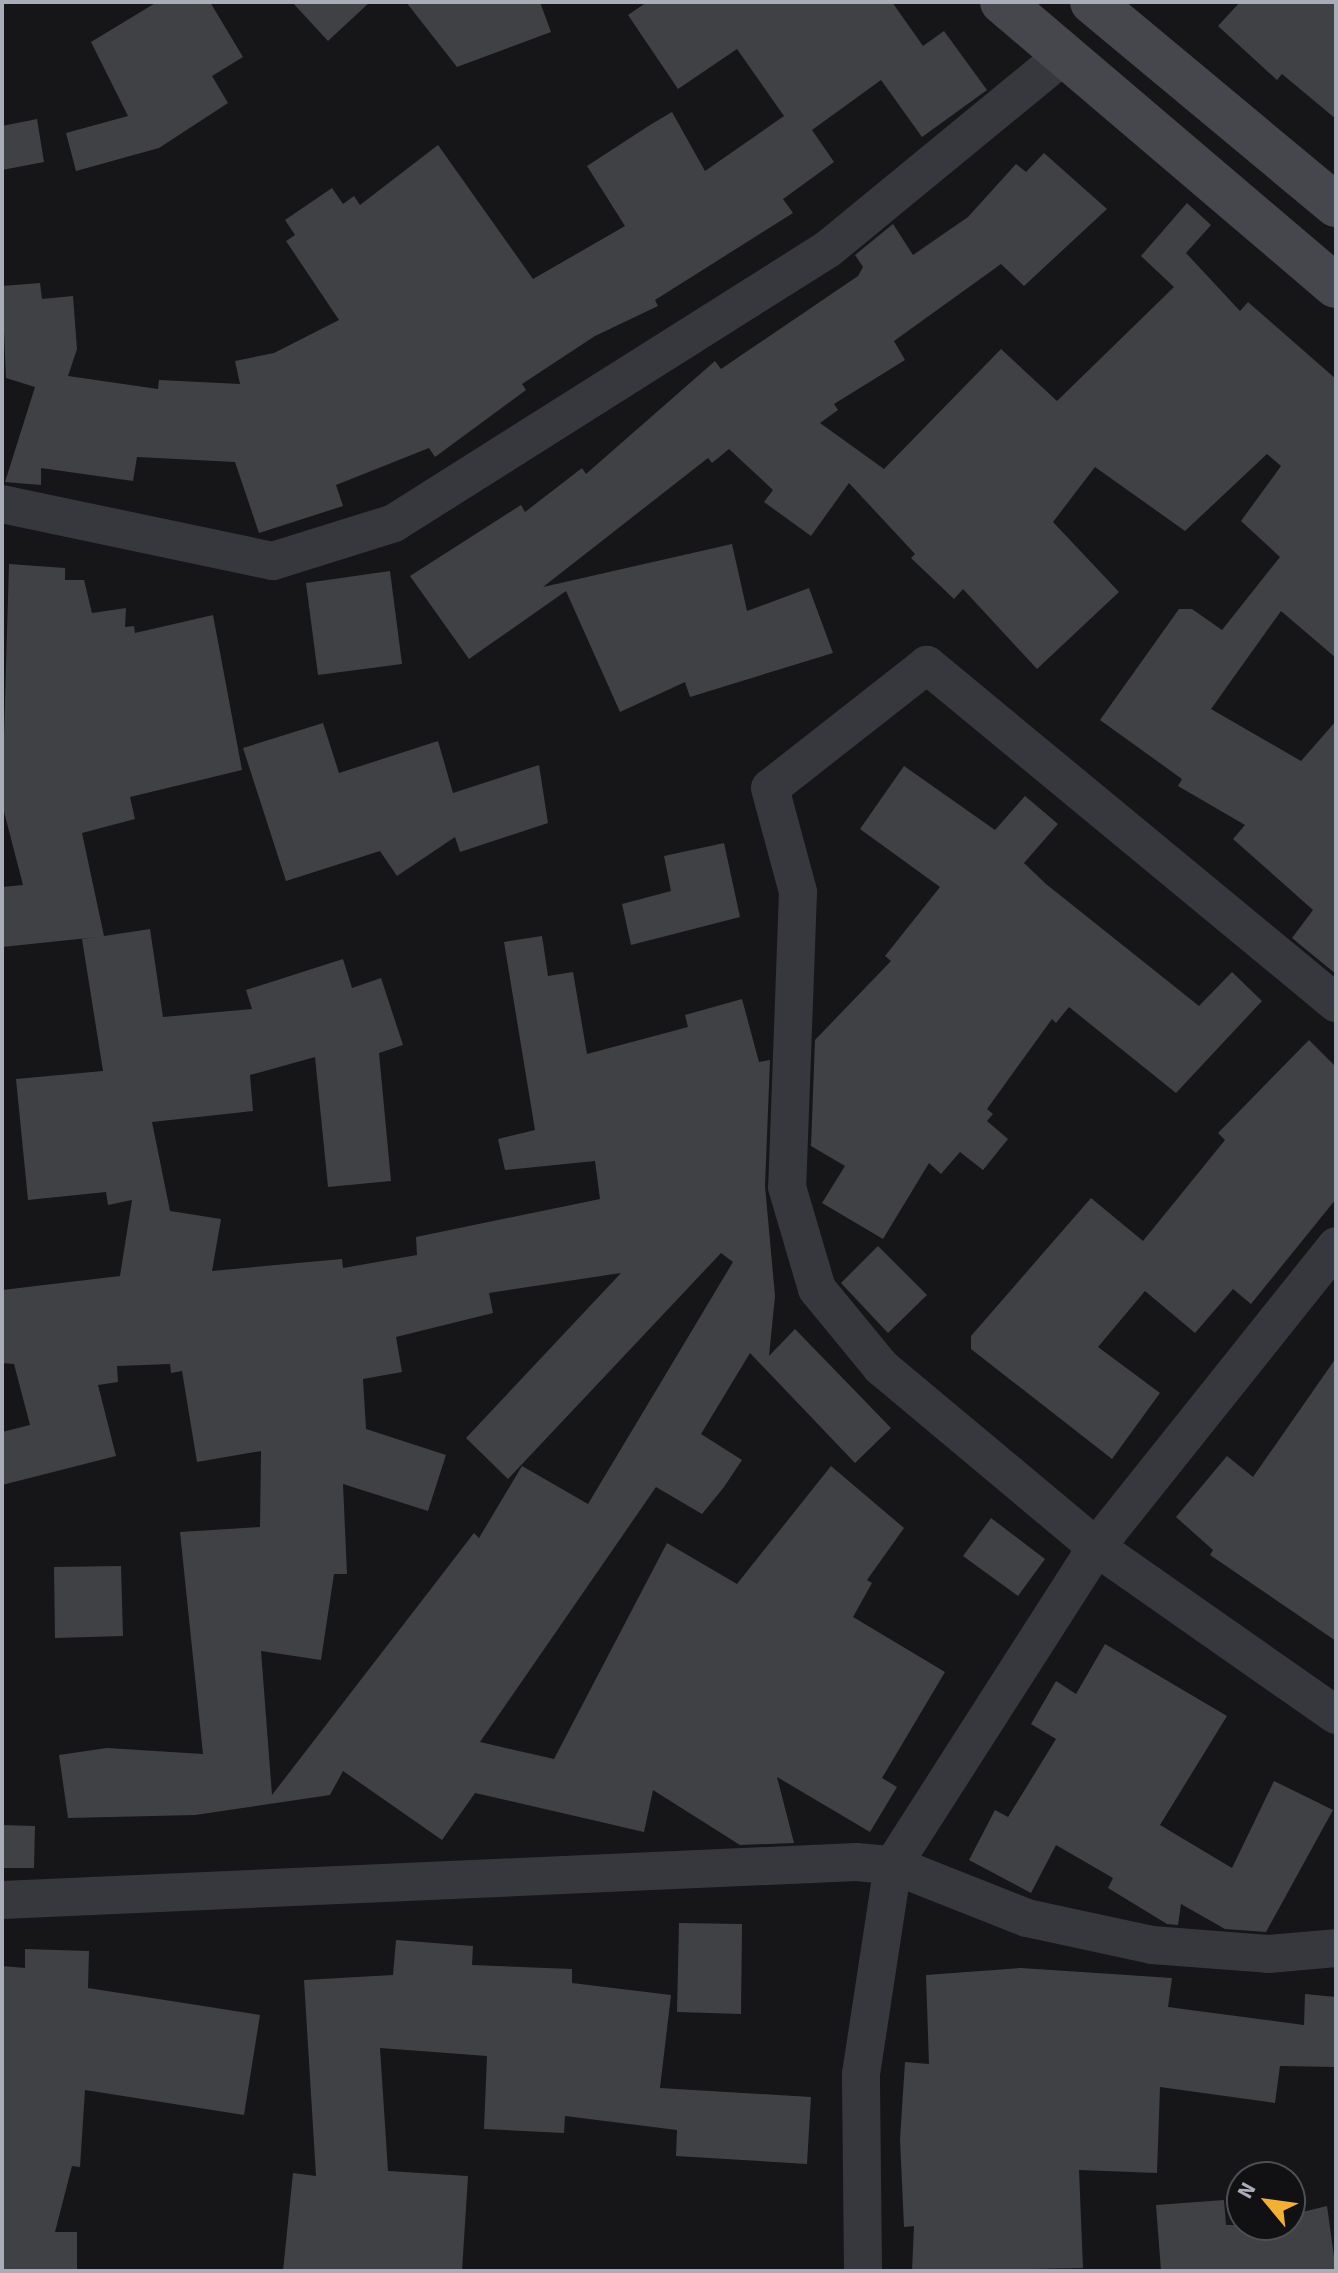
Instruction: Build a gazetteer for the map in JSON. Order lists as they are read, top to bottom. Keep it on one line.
{"north":"top left"}
